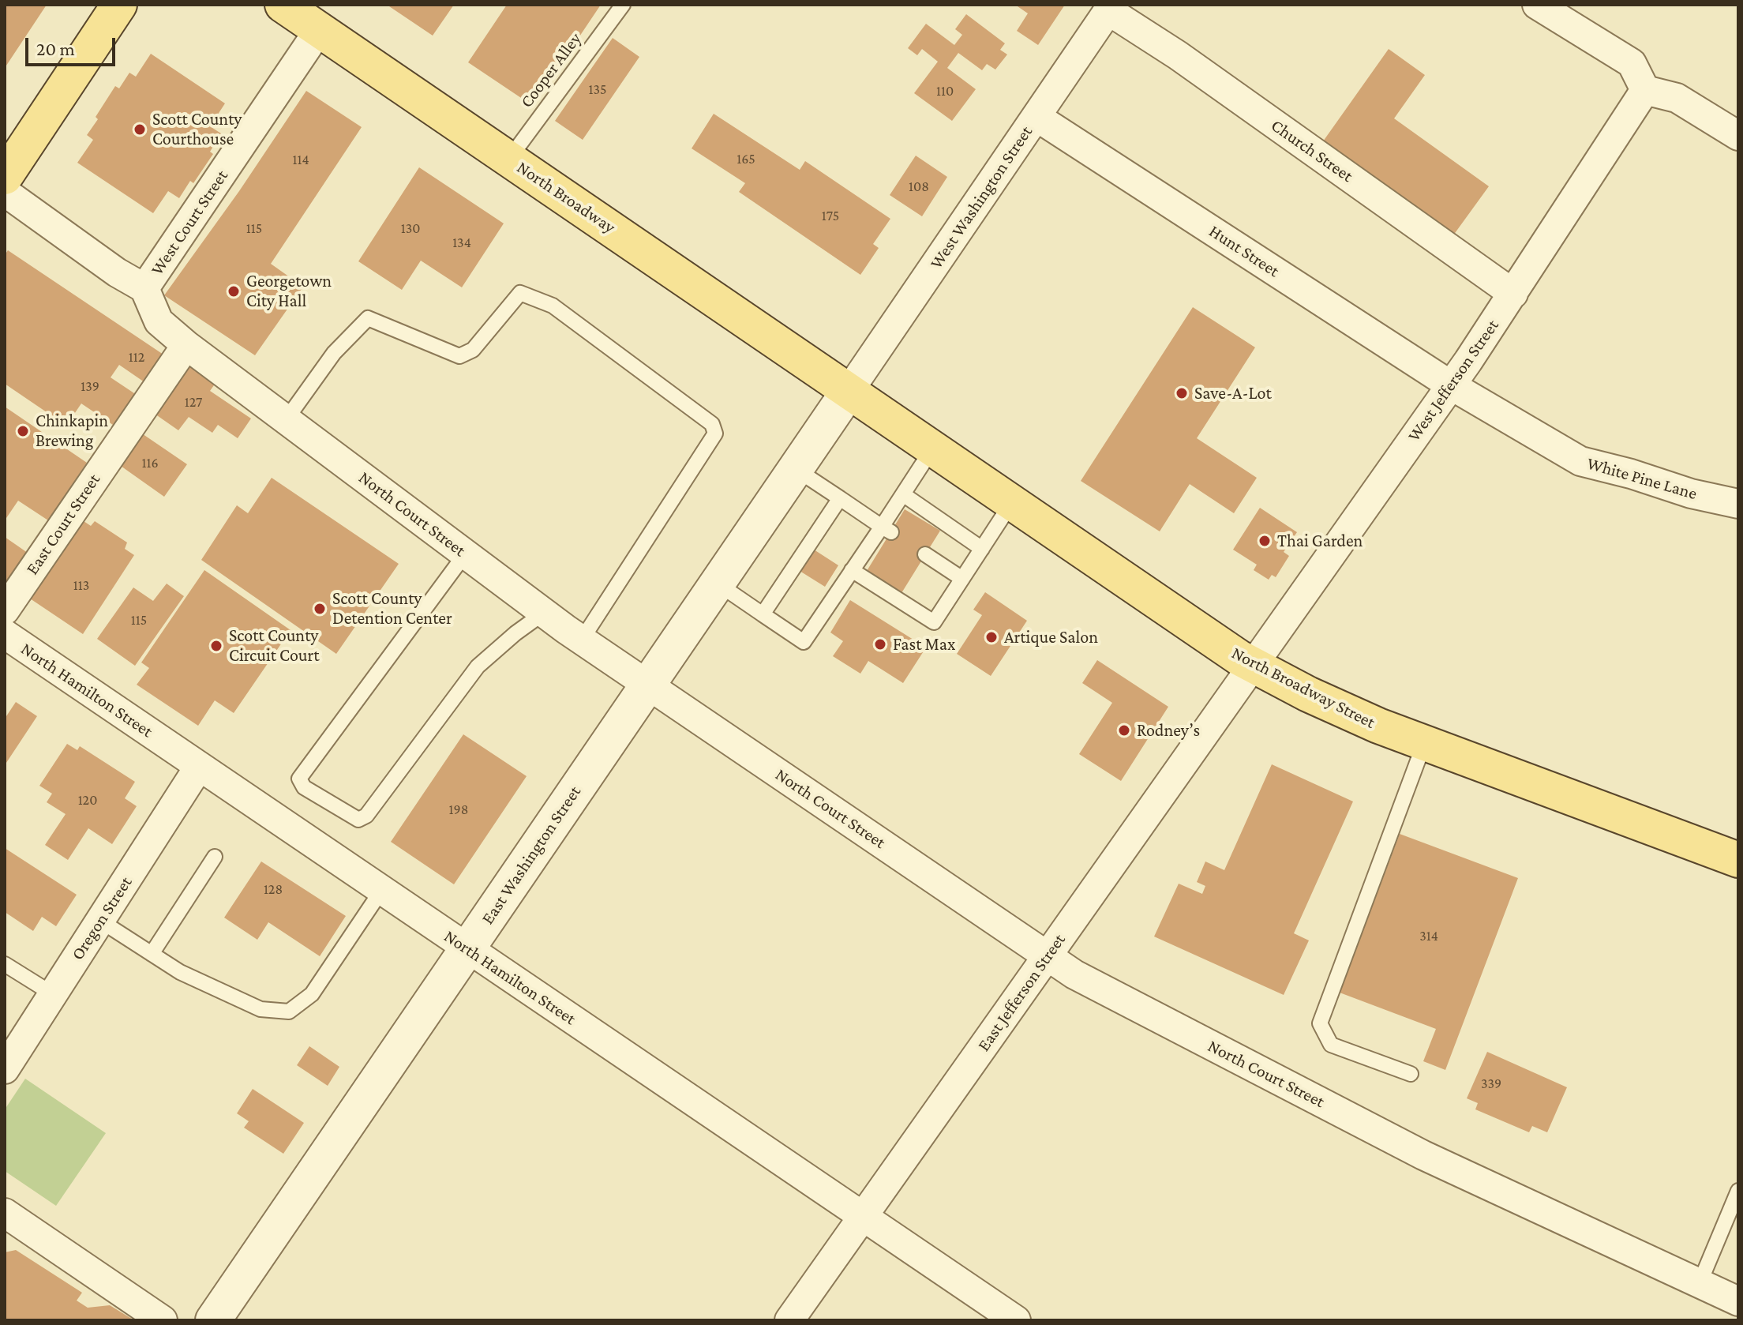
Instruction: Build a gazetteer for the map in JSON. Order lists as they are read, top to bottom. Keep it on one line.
{"streets":{"main road":["North Broadway","North Broadway Street"],"street":["Church Street","West Washington Street","West Court Street","Hunt Street","West Jefferson Street","White Pine Lane","North Court Street","East Court Street","North Hamilton Street","East Washington Street","Oregon Street","East Jefferson Street"],"lane":["Cooper Alley"]},"crossings":[["Cooper Alley","North Broadway"],["Church Street","West Washington Street"],["Church Street","West Jefferson Street"],["North Broadway","West Washington Street"],["North Broadway","West Court Street"],["North Broadway","North Broadway Street"],["North Broadway","East Washington Street"],["West Washington Street","Hunt Street"],["West Washington Street","North Broadway Street"],["West Washington Street","East Washington Street"],["West Court Street","North Court Street"],["Hunt Street","West Jefferson Street"],["Hunt Street","White Pine Lane"],["West Jefferson Street","White Pine Lane"],["West Jefferson Street","North Broadway Street"],["West Jefferson Street","East Jefferson Street"],["North Court Street","East Court Street"],["North Court Street","East Washington Street"],["North Court Street","East Jefferson Street"],["North Broadway Street","East Washington Street"],["North Broadway Street","East Jefferson Street"],["North Hamilton Street","East Washington Street"],["North Hamilton Street","Oregon Street"],["North Hamilton Street","East Jefferson Street"]],"places":["Scott County Courthouse","Georgetown City Hall","Save-A-Lot","Chinkapin Brewing","Thai Garden","Scott County Detention Center","Artique Salon","Fast Max","Scott County Circuit Court","Rodney’s"],"house_numbers":["135","110","165","114","108","175","115","130","134","112","139","127","116","113","115","120","198","128","314","339"],"scale_bar":"20 m"}
